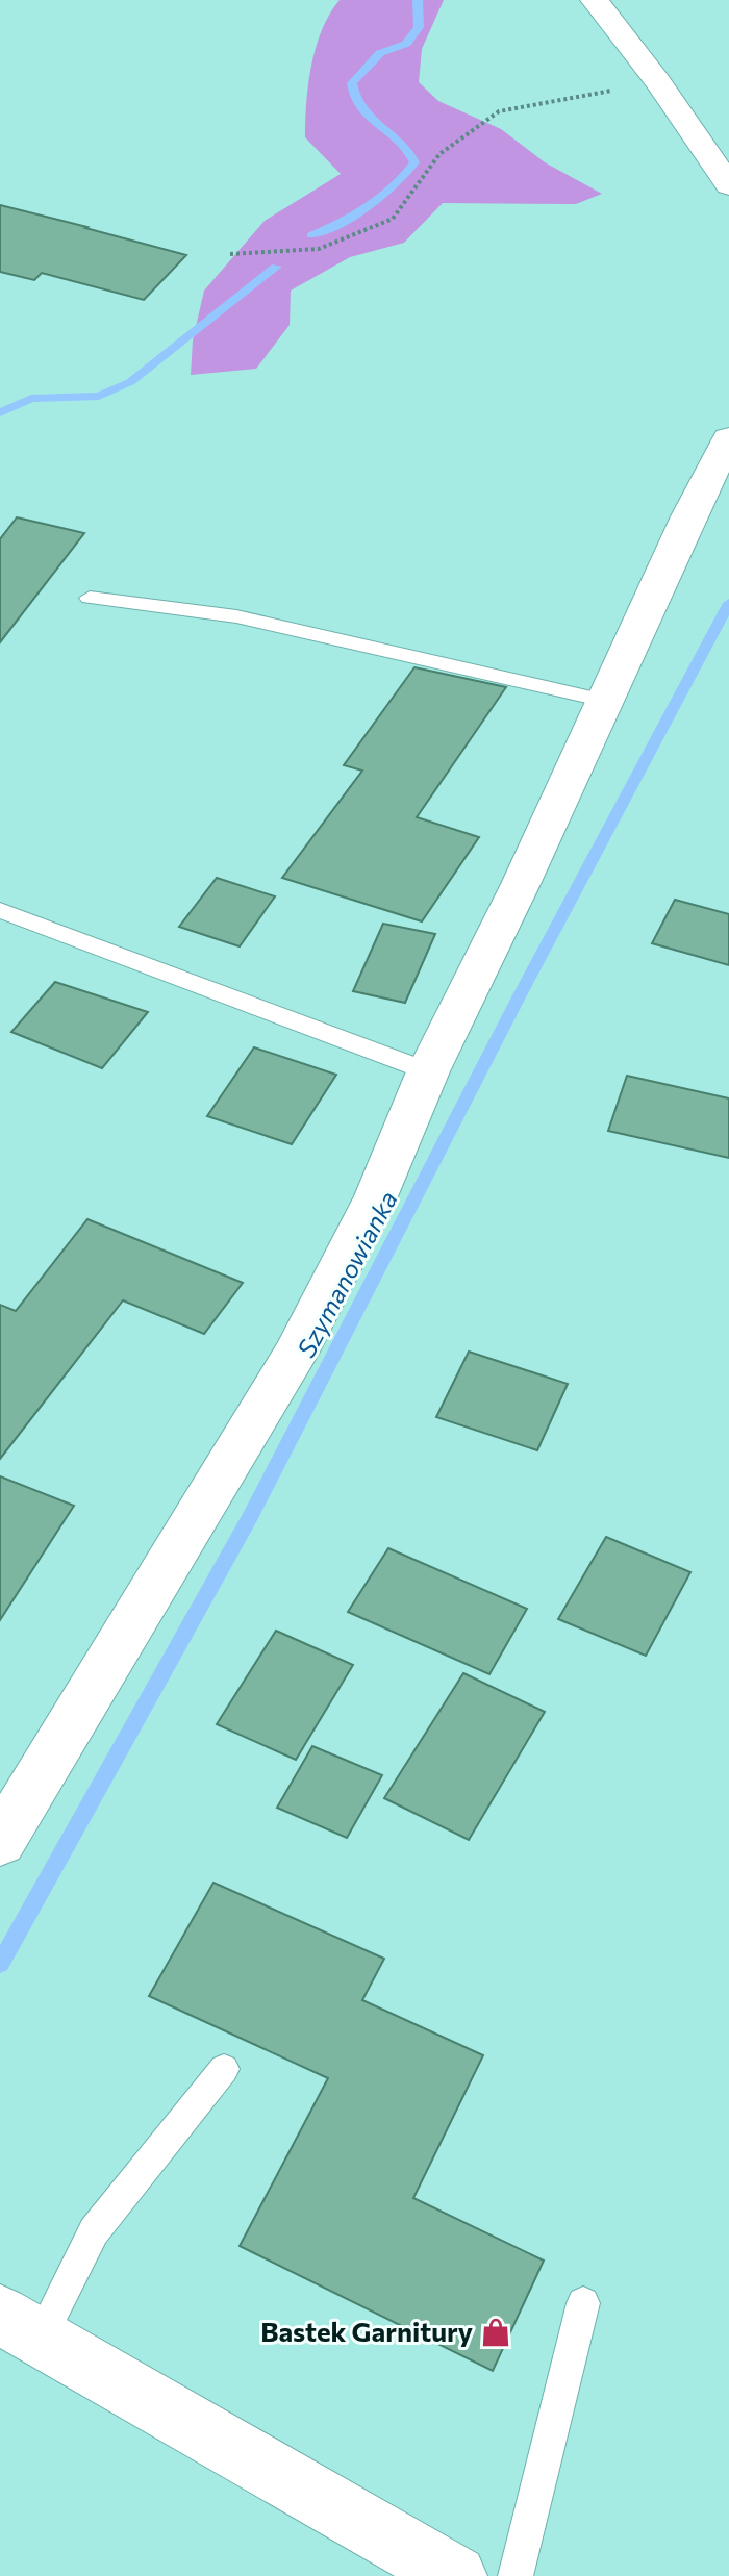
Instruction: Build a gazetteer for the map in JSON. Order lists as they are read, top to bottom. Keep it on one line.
{"water":["Szymanowianka"],"places":{"shop":["Bastek Garnitury"]}}
